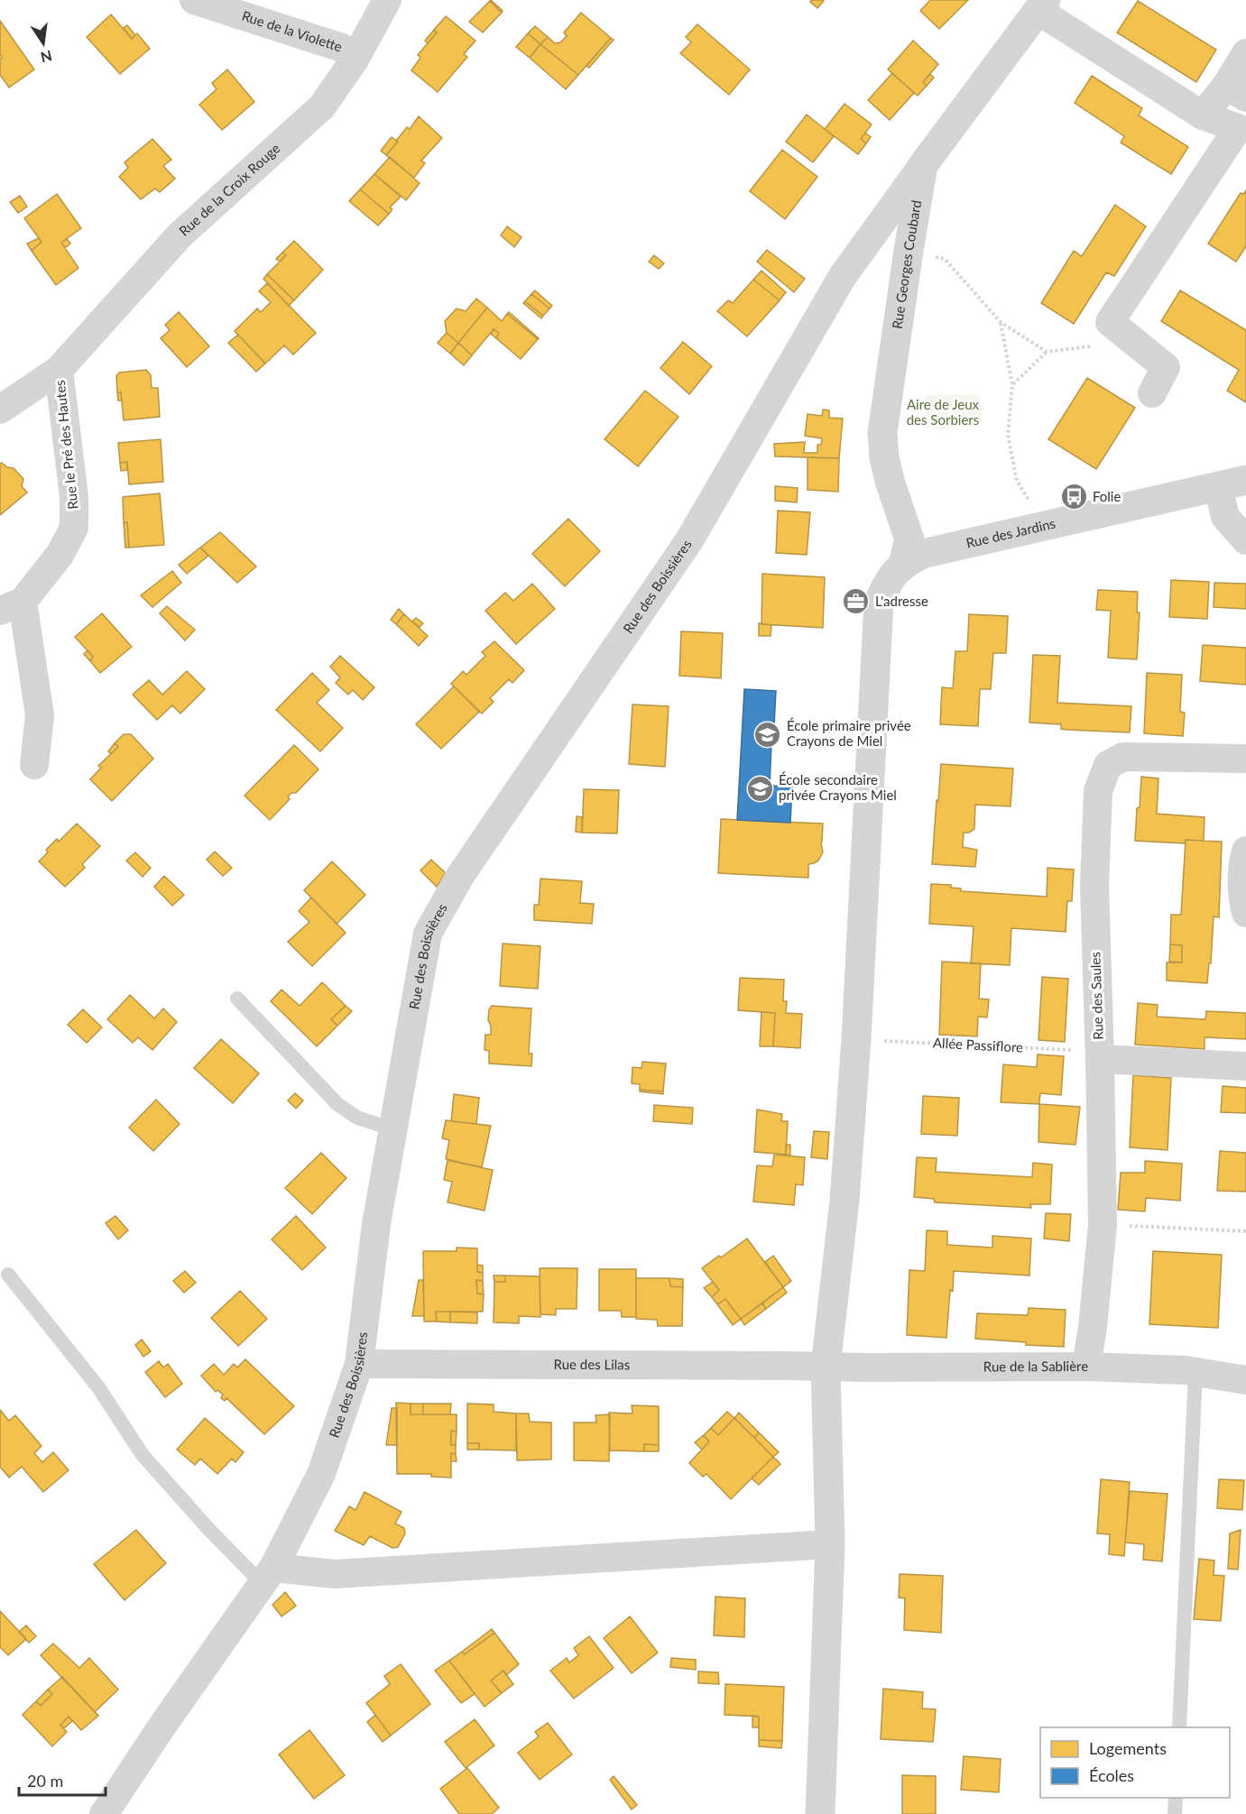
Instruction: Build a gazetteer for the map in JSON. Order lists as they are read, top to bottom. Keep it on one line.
{"streets":{"street":["Rue de la Violette","Rue de la Croix Rouge","Rue Georges Coubard","Rue le Pré des Hautes","Rue des Jardins","Rue des Boissières","Rue des Saules","Rue des Lilas","Rue de la Sablière"],"path":["Allée Passiflore"]},"crossings":[["Rue de la Violette","Rue de la Croix Rouge"],["Rue de la Croix Rouge","Rue le Pré des Hautes"],["Rue Georges Coubard","Rue des Jardins"],["Rue Georges Coubard","Rue des Boissières"],["Rue des Boissières","Rue des Lilas"],["Rue des Saules","Allée Passiflore"],["Rue des Saules","Rue de la Sablière"],["Rue des Lilas","Rue de la Sablière"]],"parks":["Aire de Jeux des Sorbiers"],"places":{"bus stop":["Folie"],"office":["L'adresse"],"school or university":["École primaire privée Crayons de Miel","École secondaire privée Crayons Miel"]},"legend":["Logements","Écoles"],"scale_bar":"20 m","north":"bottom"}
